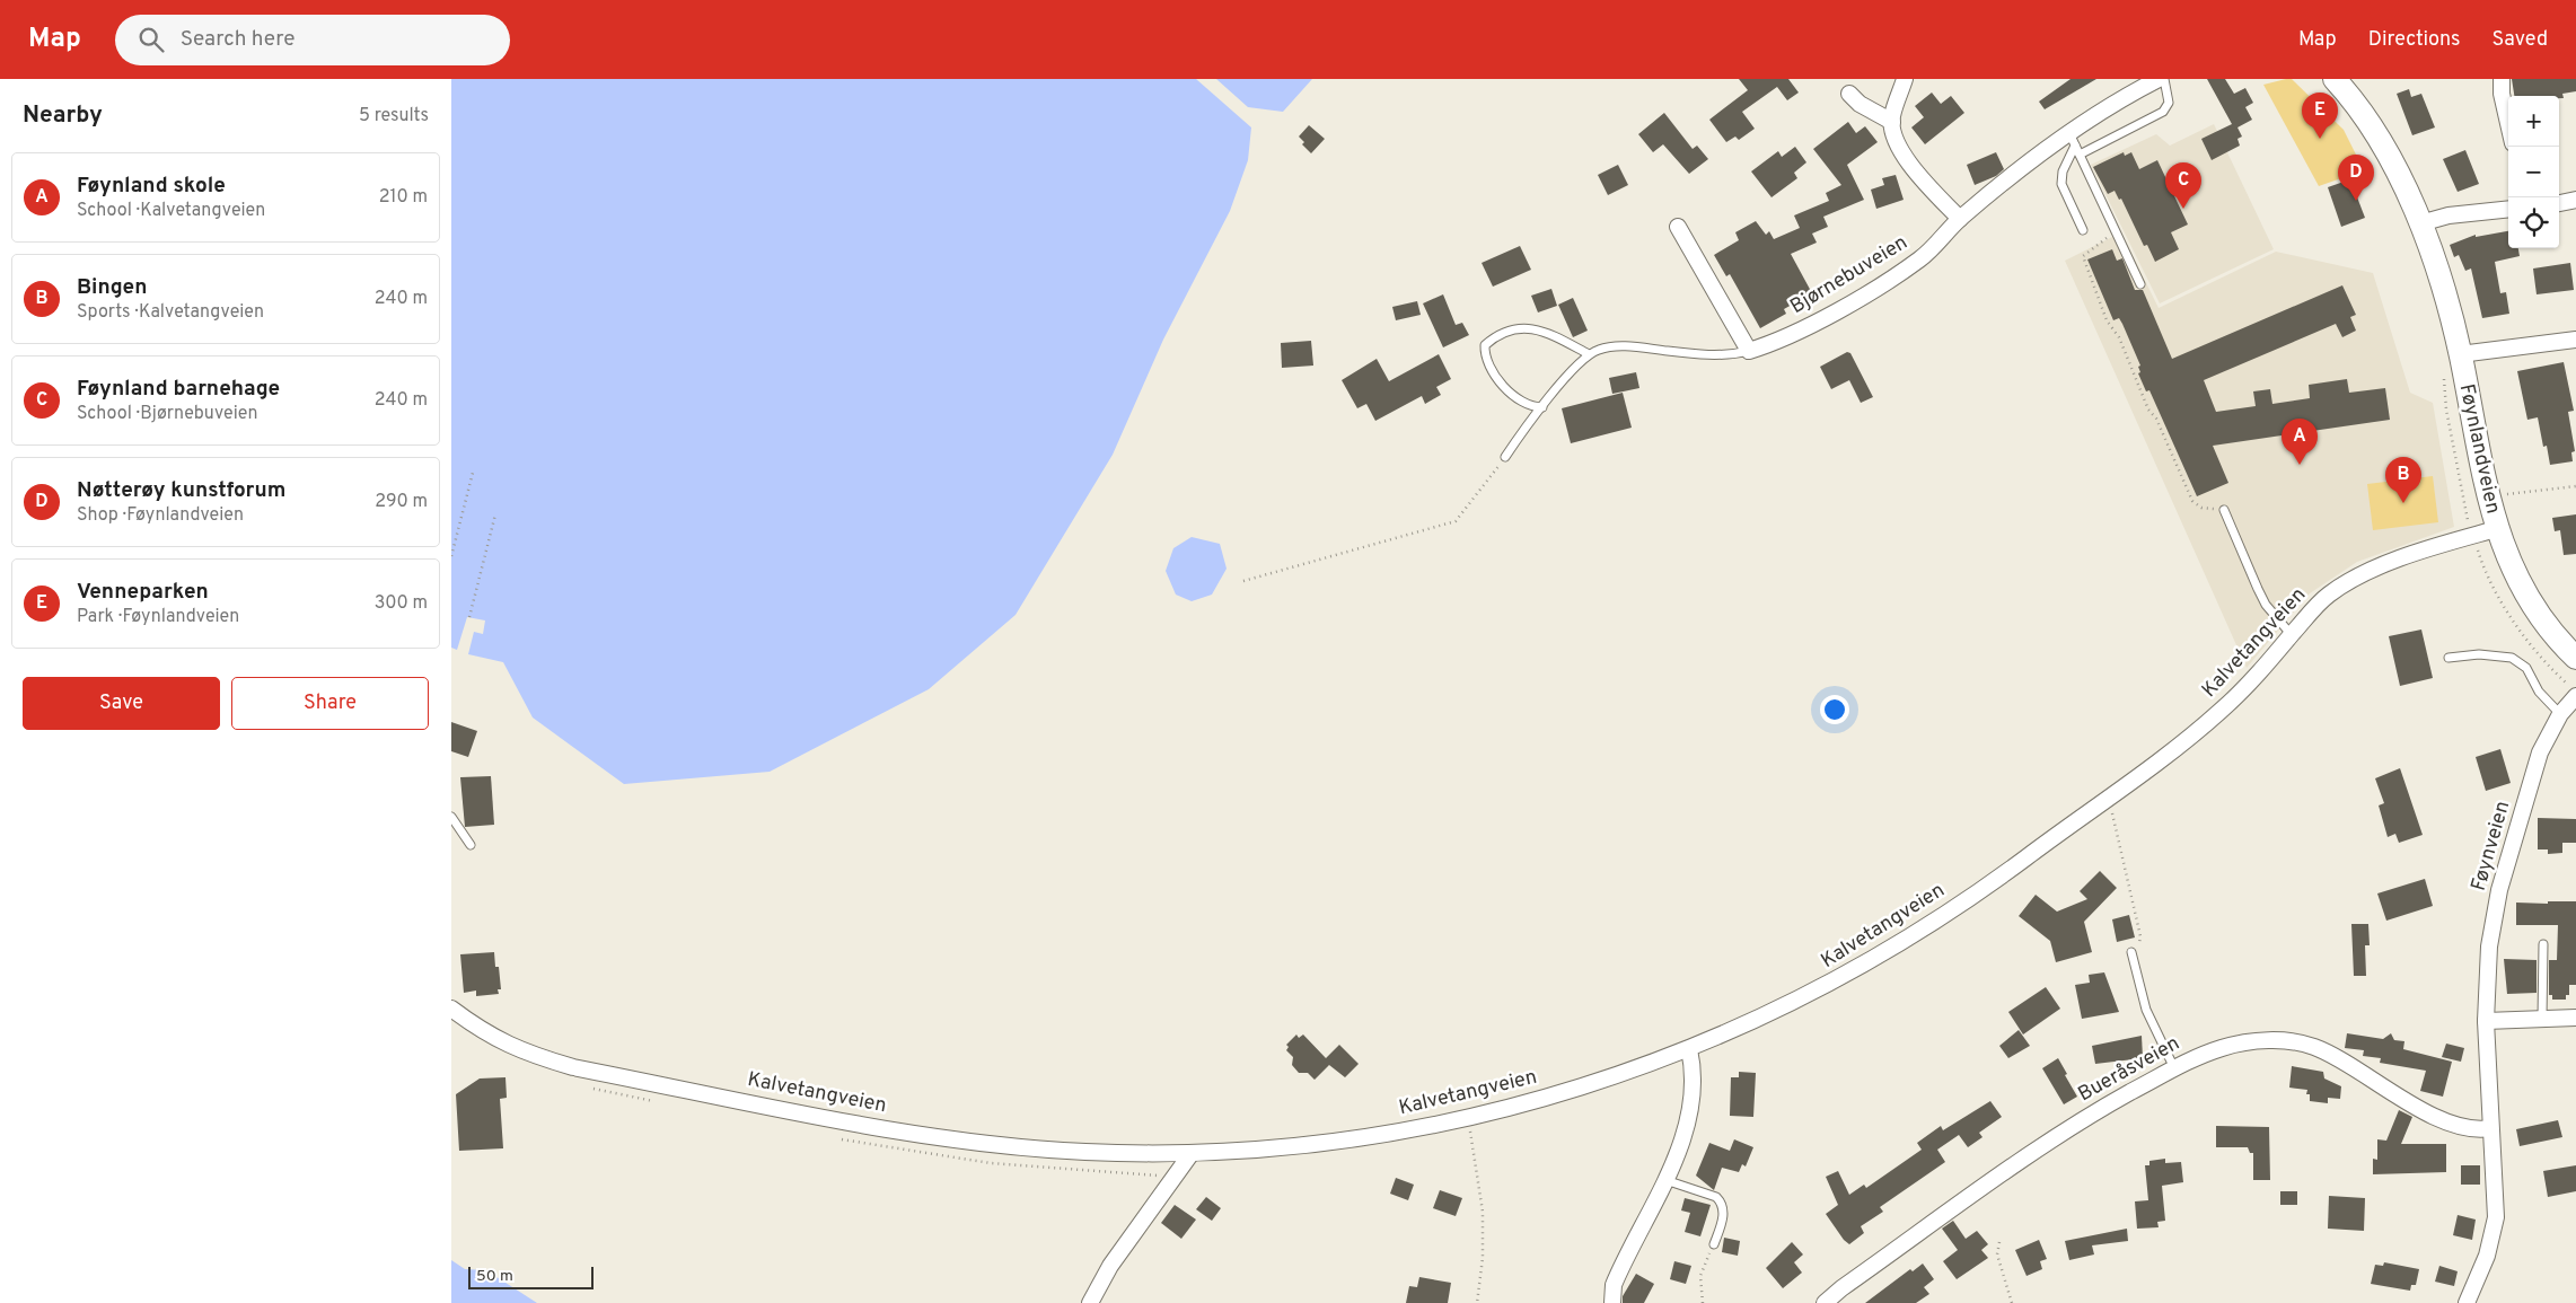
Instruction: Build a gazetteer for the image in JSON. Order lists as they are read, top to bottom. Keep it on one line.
{"streets":{"main road":["Føynlandveien"],"street":["Bjørnebuveien","Kalvetangveien","Føynveien","Bueråsveien"]},"crossings":[["Føynlandveien","Kalvetangveien"],["Føynveien","Bueråsveien"]],"scale_bar":"50 m","page":{"header":"Map","search":"Search here","nav":["Map","Directions","Saved"],"heading":["Nearby","5 results"],"pins":["E","D","C","A","B"],"map_buttons":["+","−"],"list":[{"mark":"A","name":"Føynland skole","note":"School · Kalvetangveien","value":"210 m"},{"mark":"B","name":"Bingen","note":"Sports · Kalvetangveien","value":"240 m"},{"mark":"C","name":"Føynland barnehage","note":"School · Bjørnebuveien","value":"240 m"},{"mark":"D","name":"Nøtterøy kunstforum","note":"Shop · Føynlandveien","value":"290 m"},{"mark":"E","name":"Venneparken","note":"Park · Føynlandveien","value":"300 m"}],"buttons":["Save","Share"],"scale":"50 m"}}
